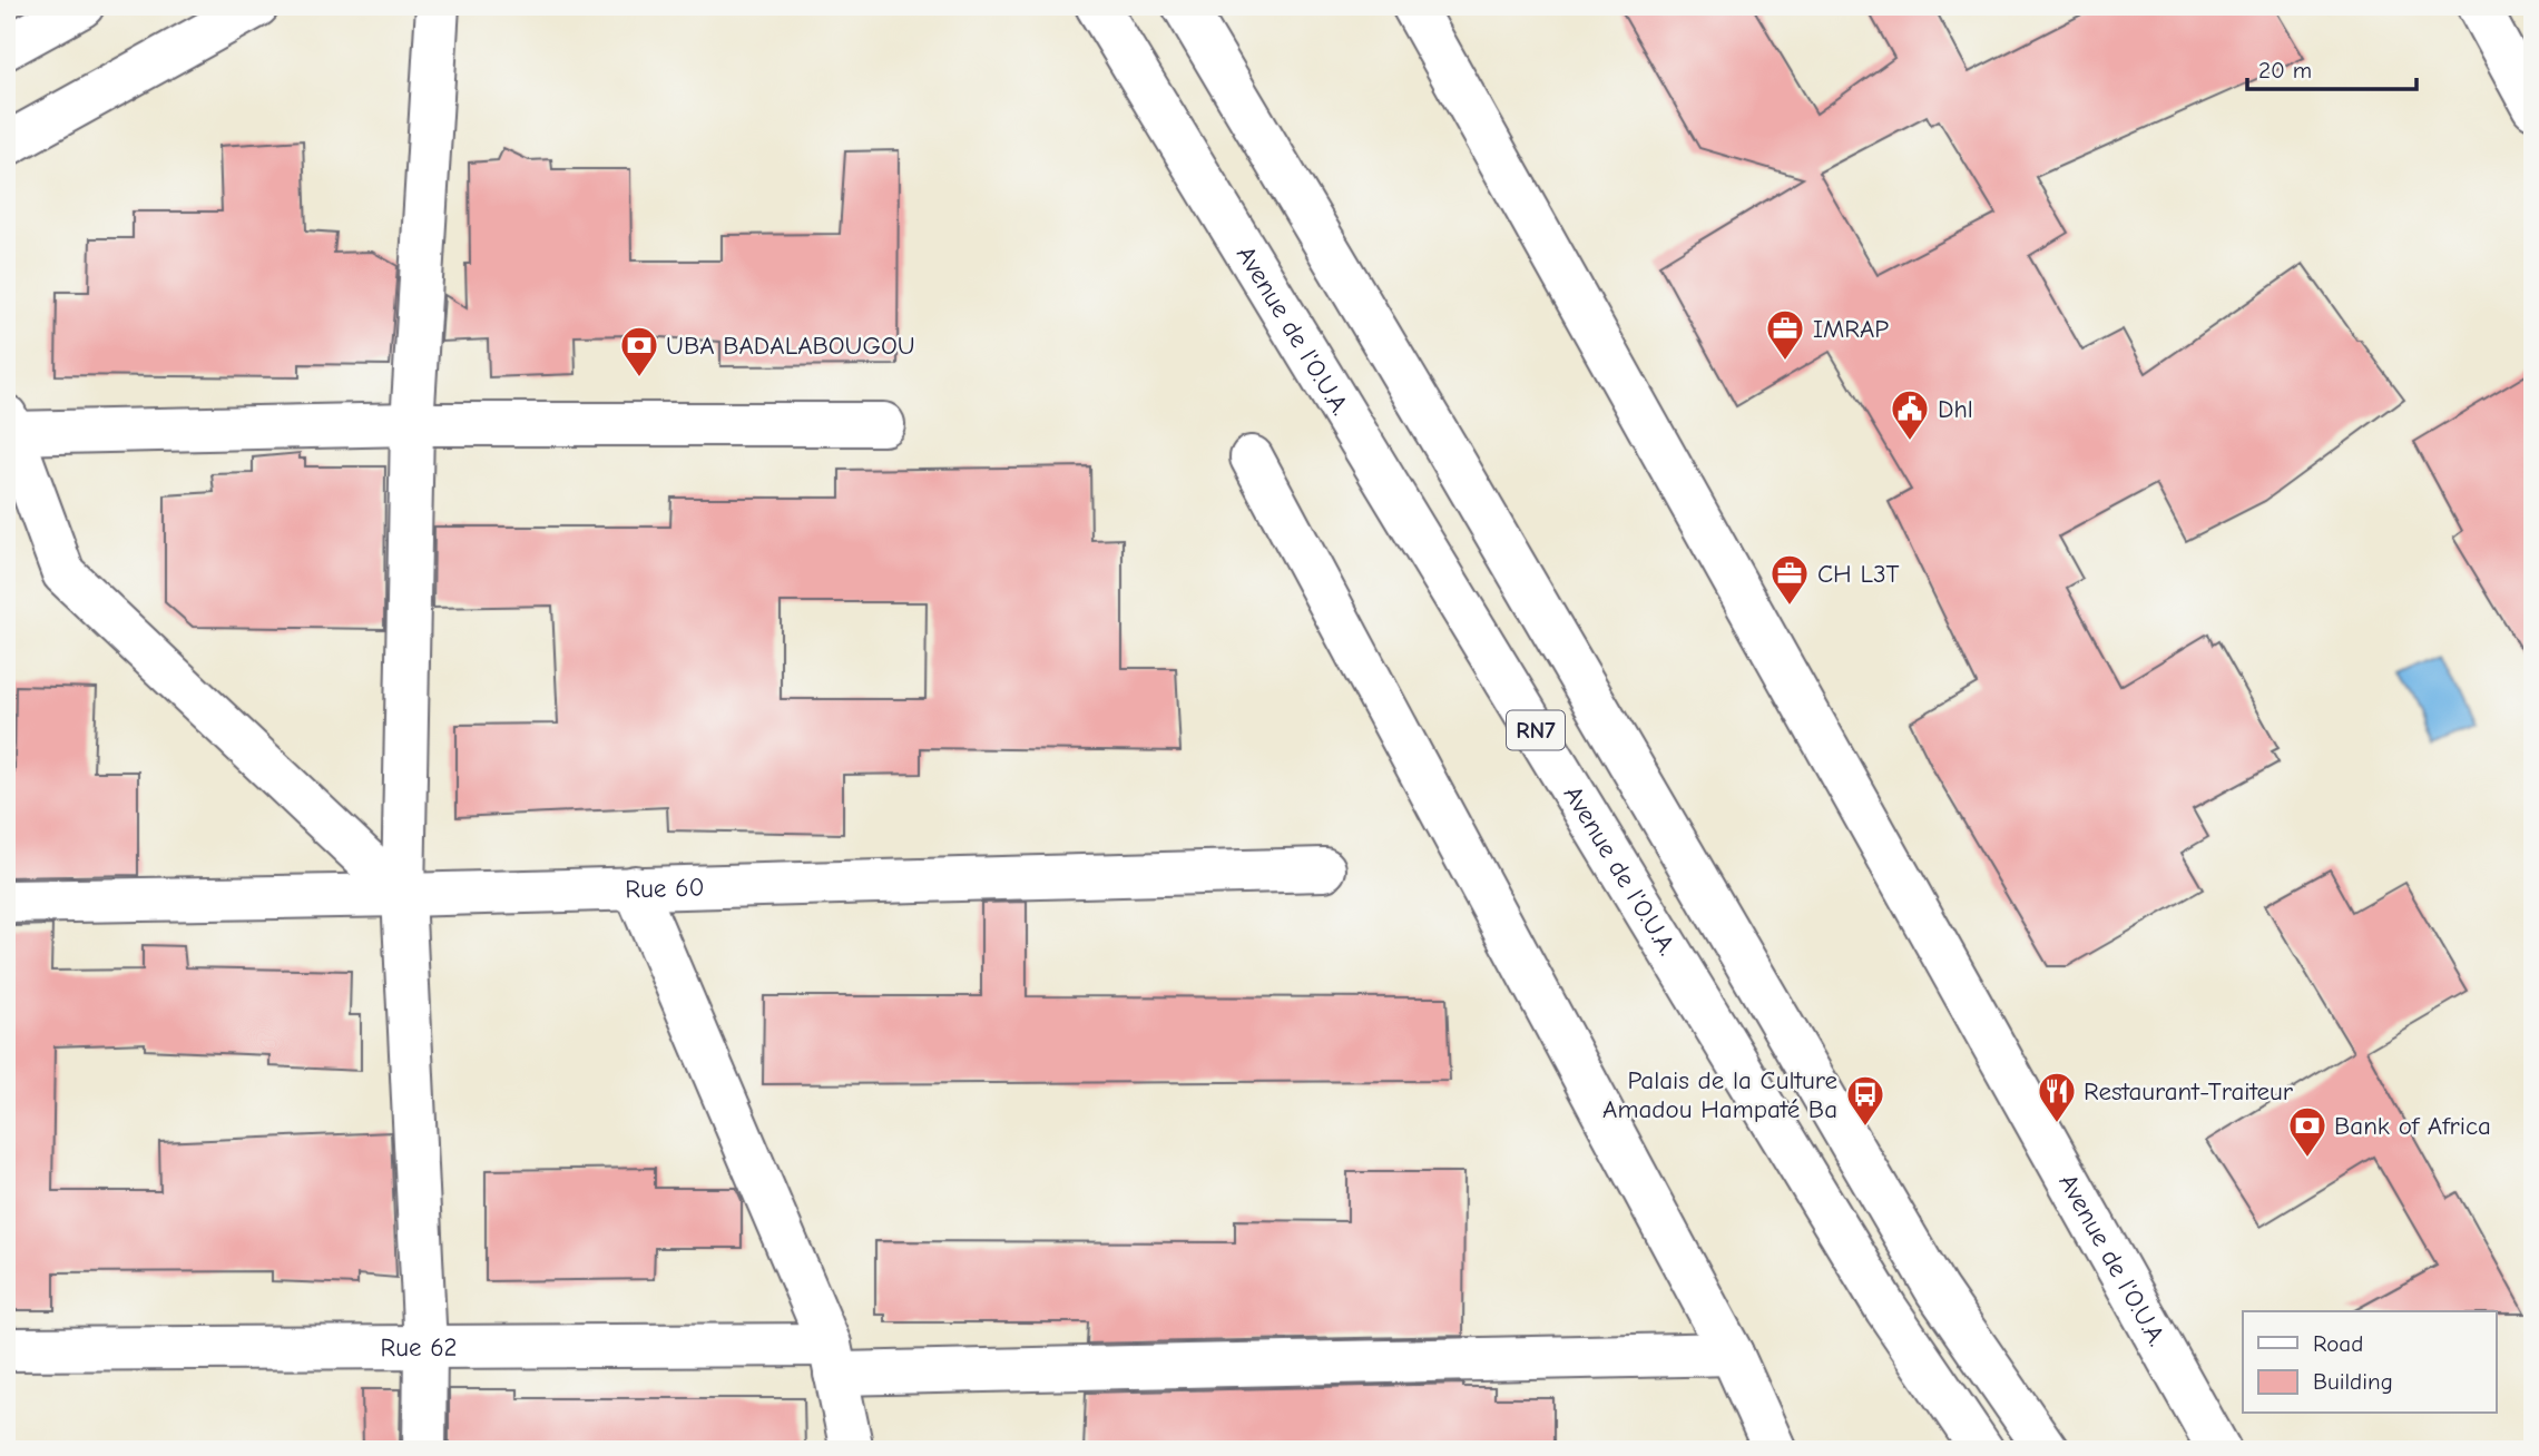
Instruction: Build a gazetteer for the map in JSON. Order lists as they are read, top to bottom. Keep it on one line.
{"streets":{"street":["Avenue de l'O.U.A.","RN7","Rue 60","Rue 62"]},"places":{"office":["IMRAP","CH L3T"],"bank":["UBA BADALABOUGOU","Bank of Africa"],"public building":["Dhl"],"restaurant":["Restaurant-Traiteur"],"bus stop":["Palais de la Culture Amadou Hampaté Ba"]},"legend":["Road","Building"],"scale_bar":"20 m"}
